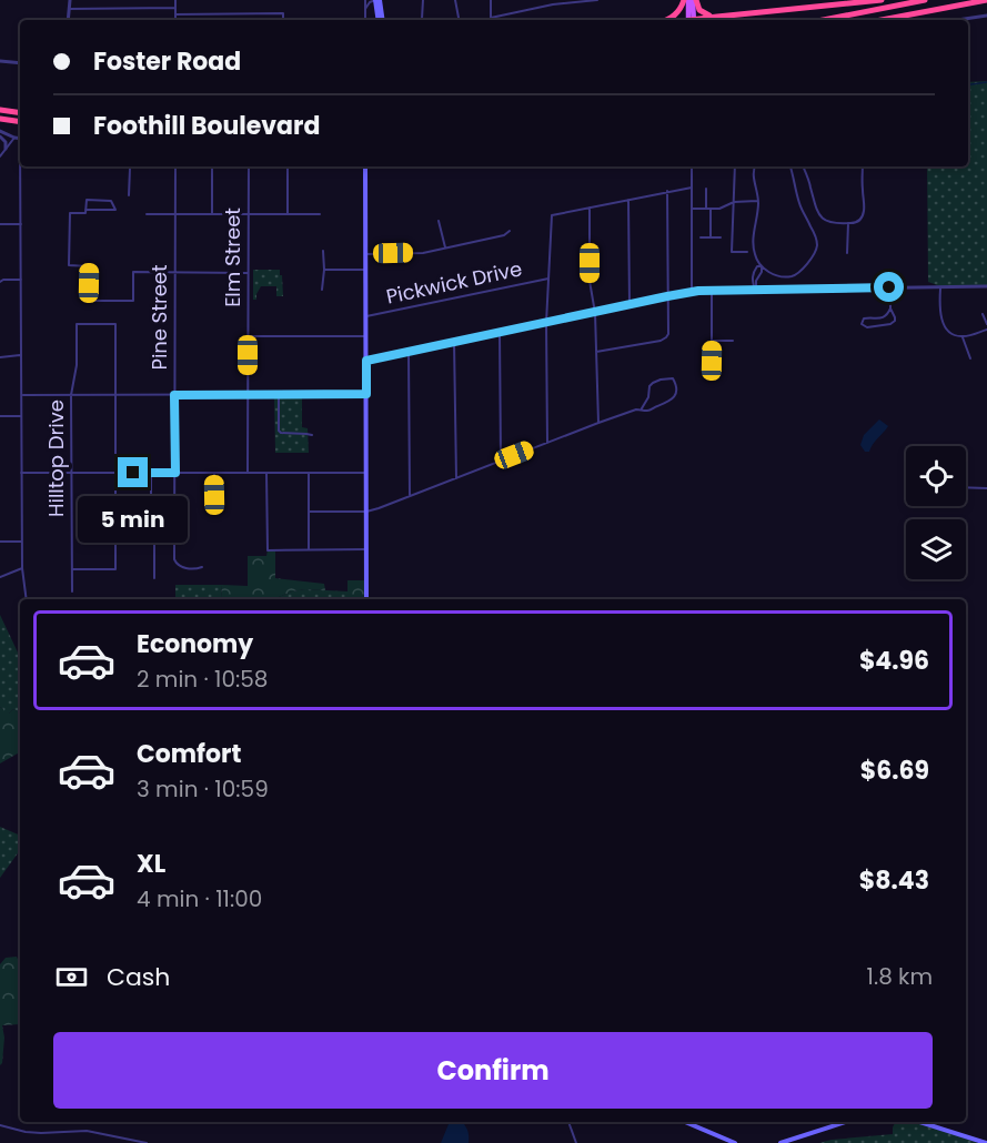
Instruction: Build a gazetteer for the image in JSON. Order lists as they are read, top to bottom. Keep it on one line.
{"streets":{"street":["Elm Street","Pickwick Drive","Pine Street","Hilltop Drive"]},"page":{"banner":["Foster Road","Foothill Boulevard"],"bubble":"5 min","list":[{"name":"Economy","note":"2 min · 10:58","value":"$4.96"},{"name":"Comfort","note":"3 min · 10:59","value":"$6.69"},{"name":"XL","note":"4 min · 11:00","value":"$8.43"}],"pay":["Cash","1.8 km"],"buttons":"Confirm"}}
